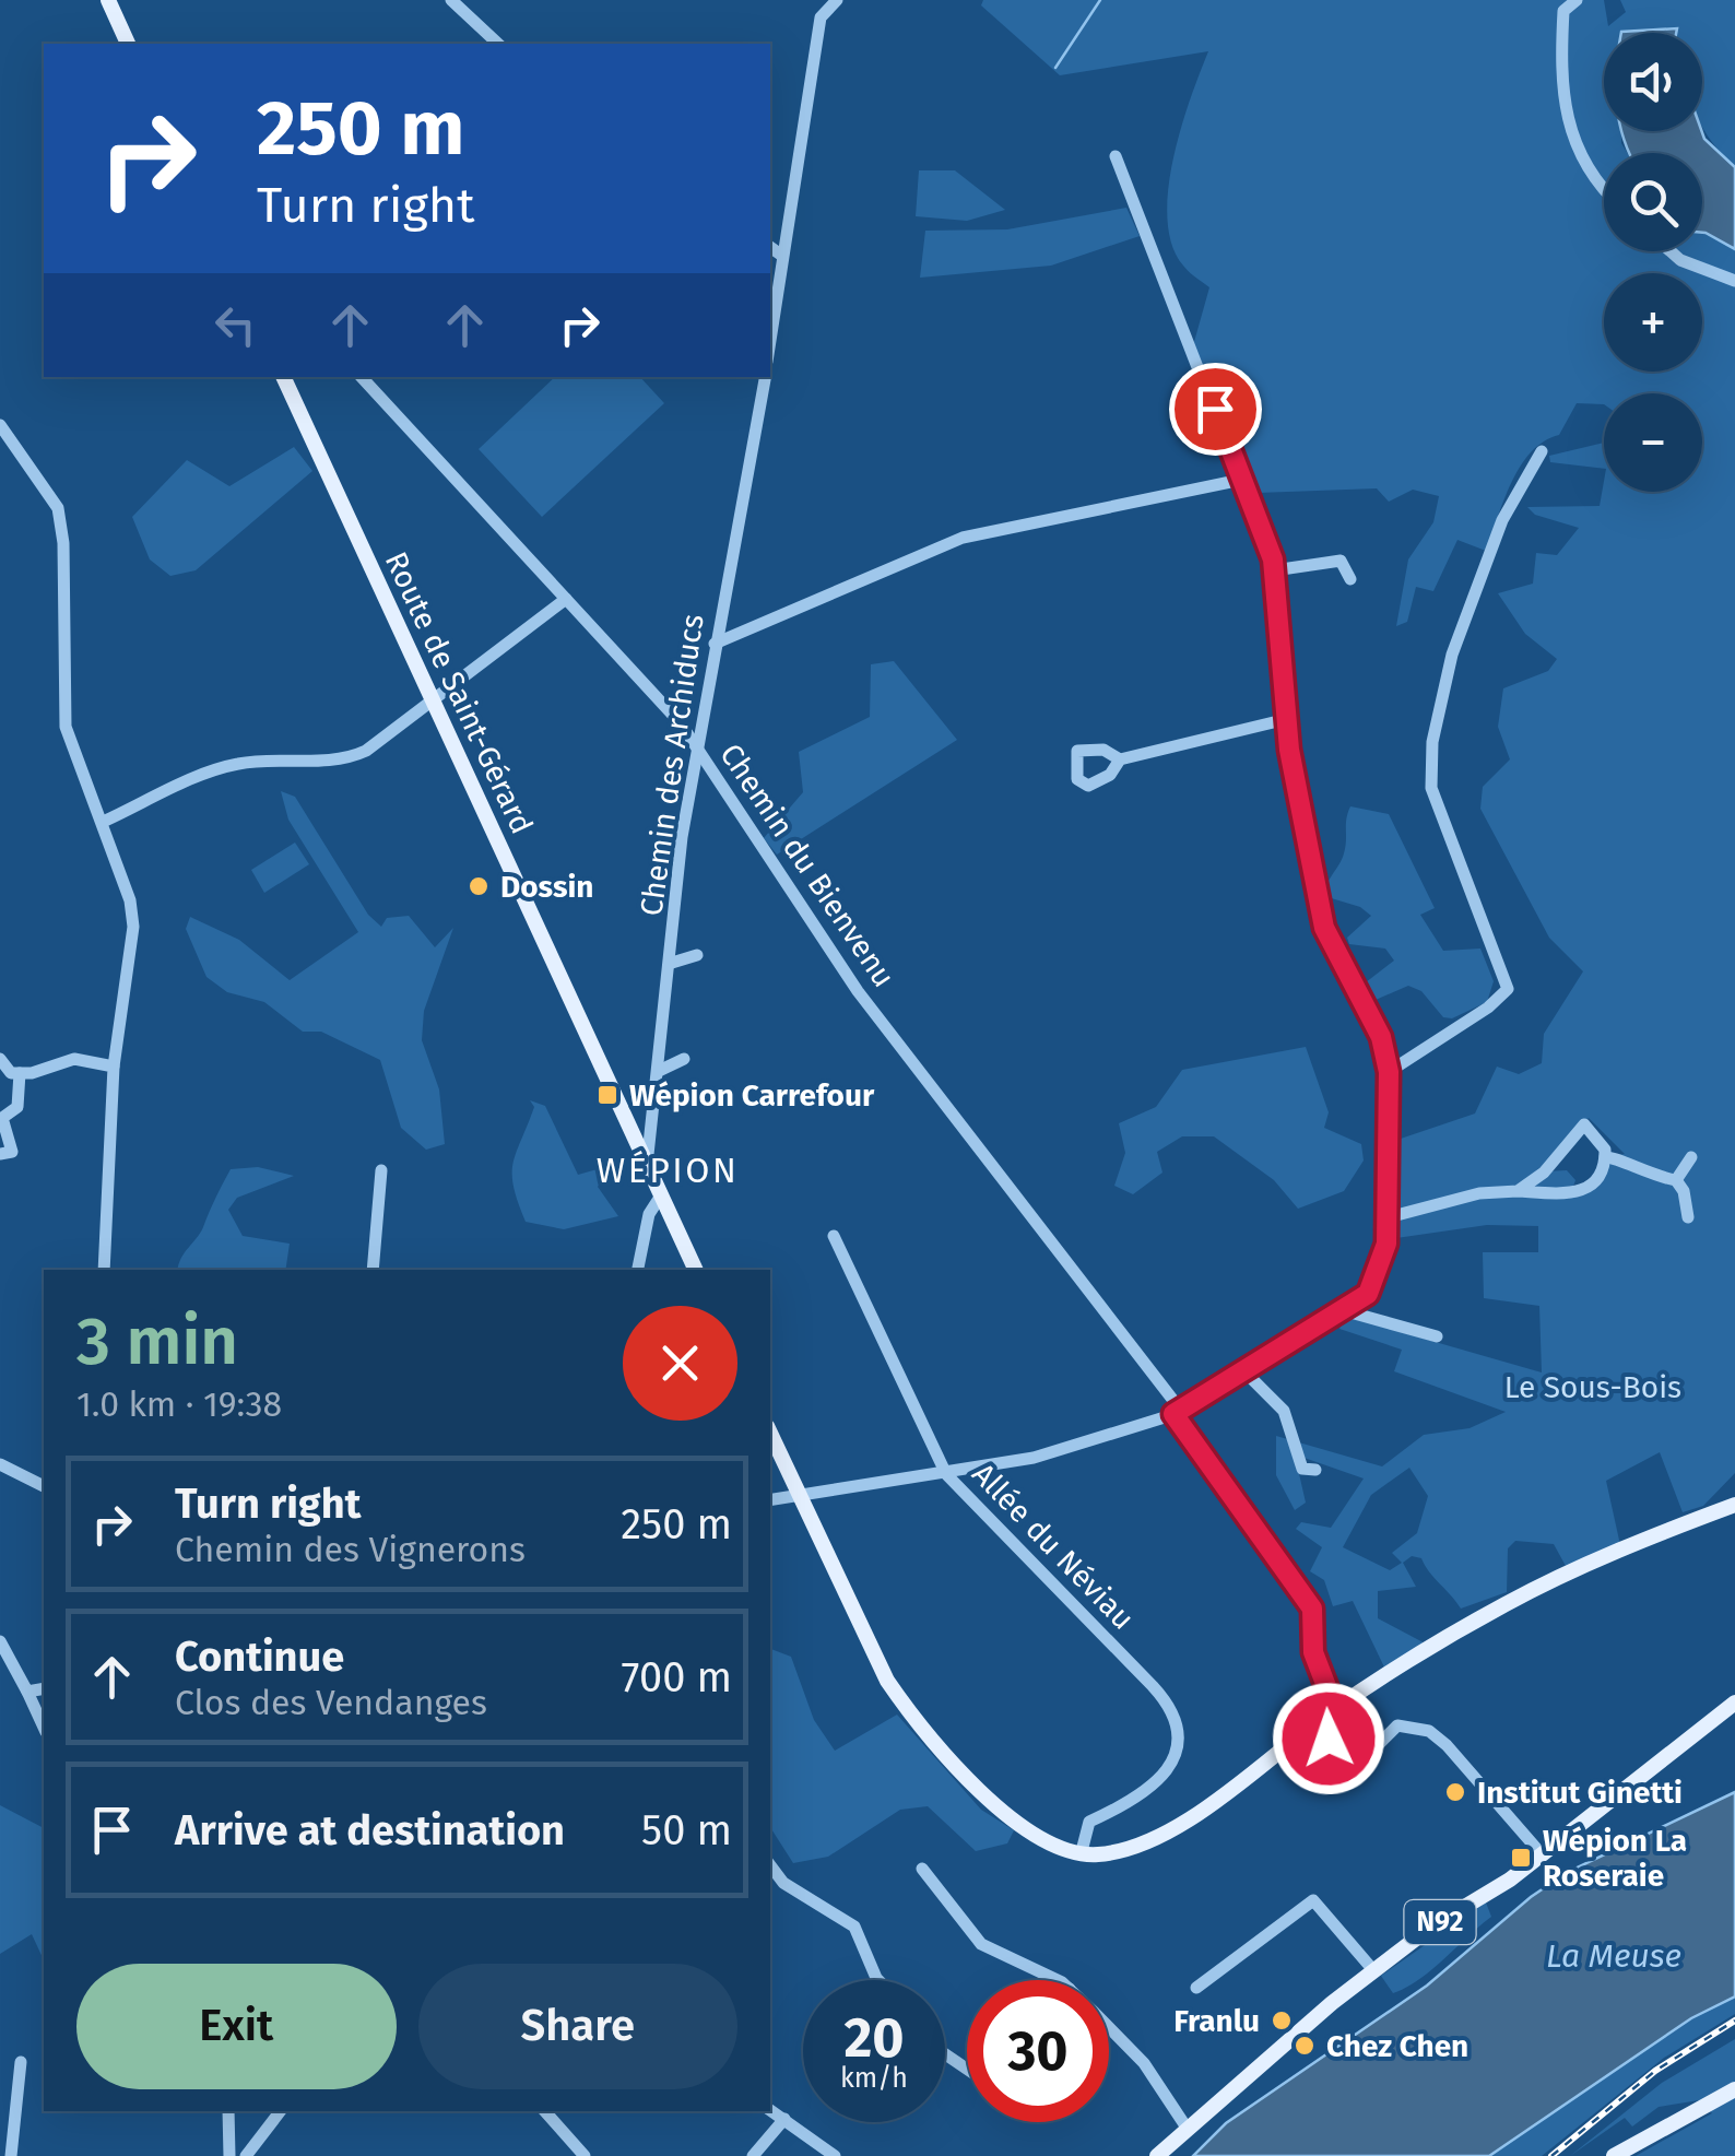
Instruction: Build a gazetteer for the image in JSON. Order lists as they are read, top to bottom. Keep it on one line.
{"streets":{"main road":["Route de Saint-Gérard","N92"],"street":["Chemin des Archiducs","Chemin du Bienvenu","Allée du Néviau"]},"crossings":[["Route de Saint-Gérard","Chemin des Archiducs"],["Chemin des Archiducs","Chemin du Bienvenu"]],"districts":["WÉPION"],"water":["La Meuse"],"parks":["Le Sous-Bois"],"places":{"other":["Dossin","Institut Ginetti","Franlu","Chez Chen"],"transit":["Wépion Carrefour","Wépion La Roseraie"]},"page":{"map_buttons":["+","−"],"turn":["250 m","Turn right"],"heading":["3 min","1.0 km · 19:38"],"list":[{"name":"Turn right","note":"Chemin des Vignerons","value":"250 m"},{"name":"Continue","note":"Clos des Vendanges","value":"700 m"},{"name":"Arrive at destination","value":"50 m"}],"buttons":["Exit","Share"],"speed":"20 km/h","limit":"30"}}
